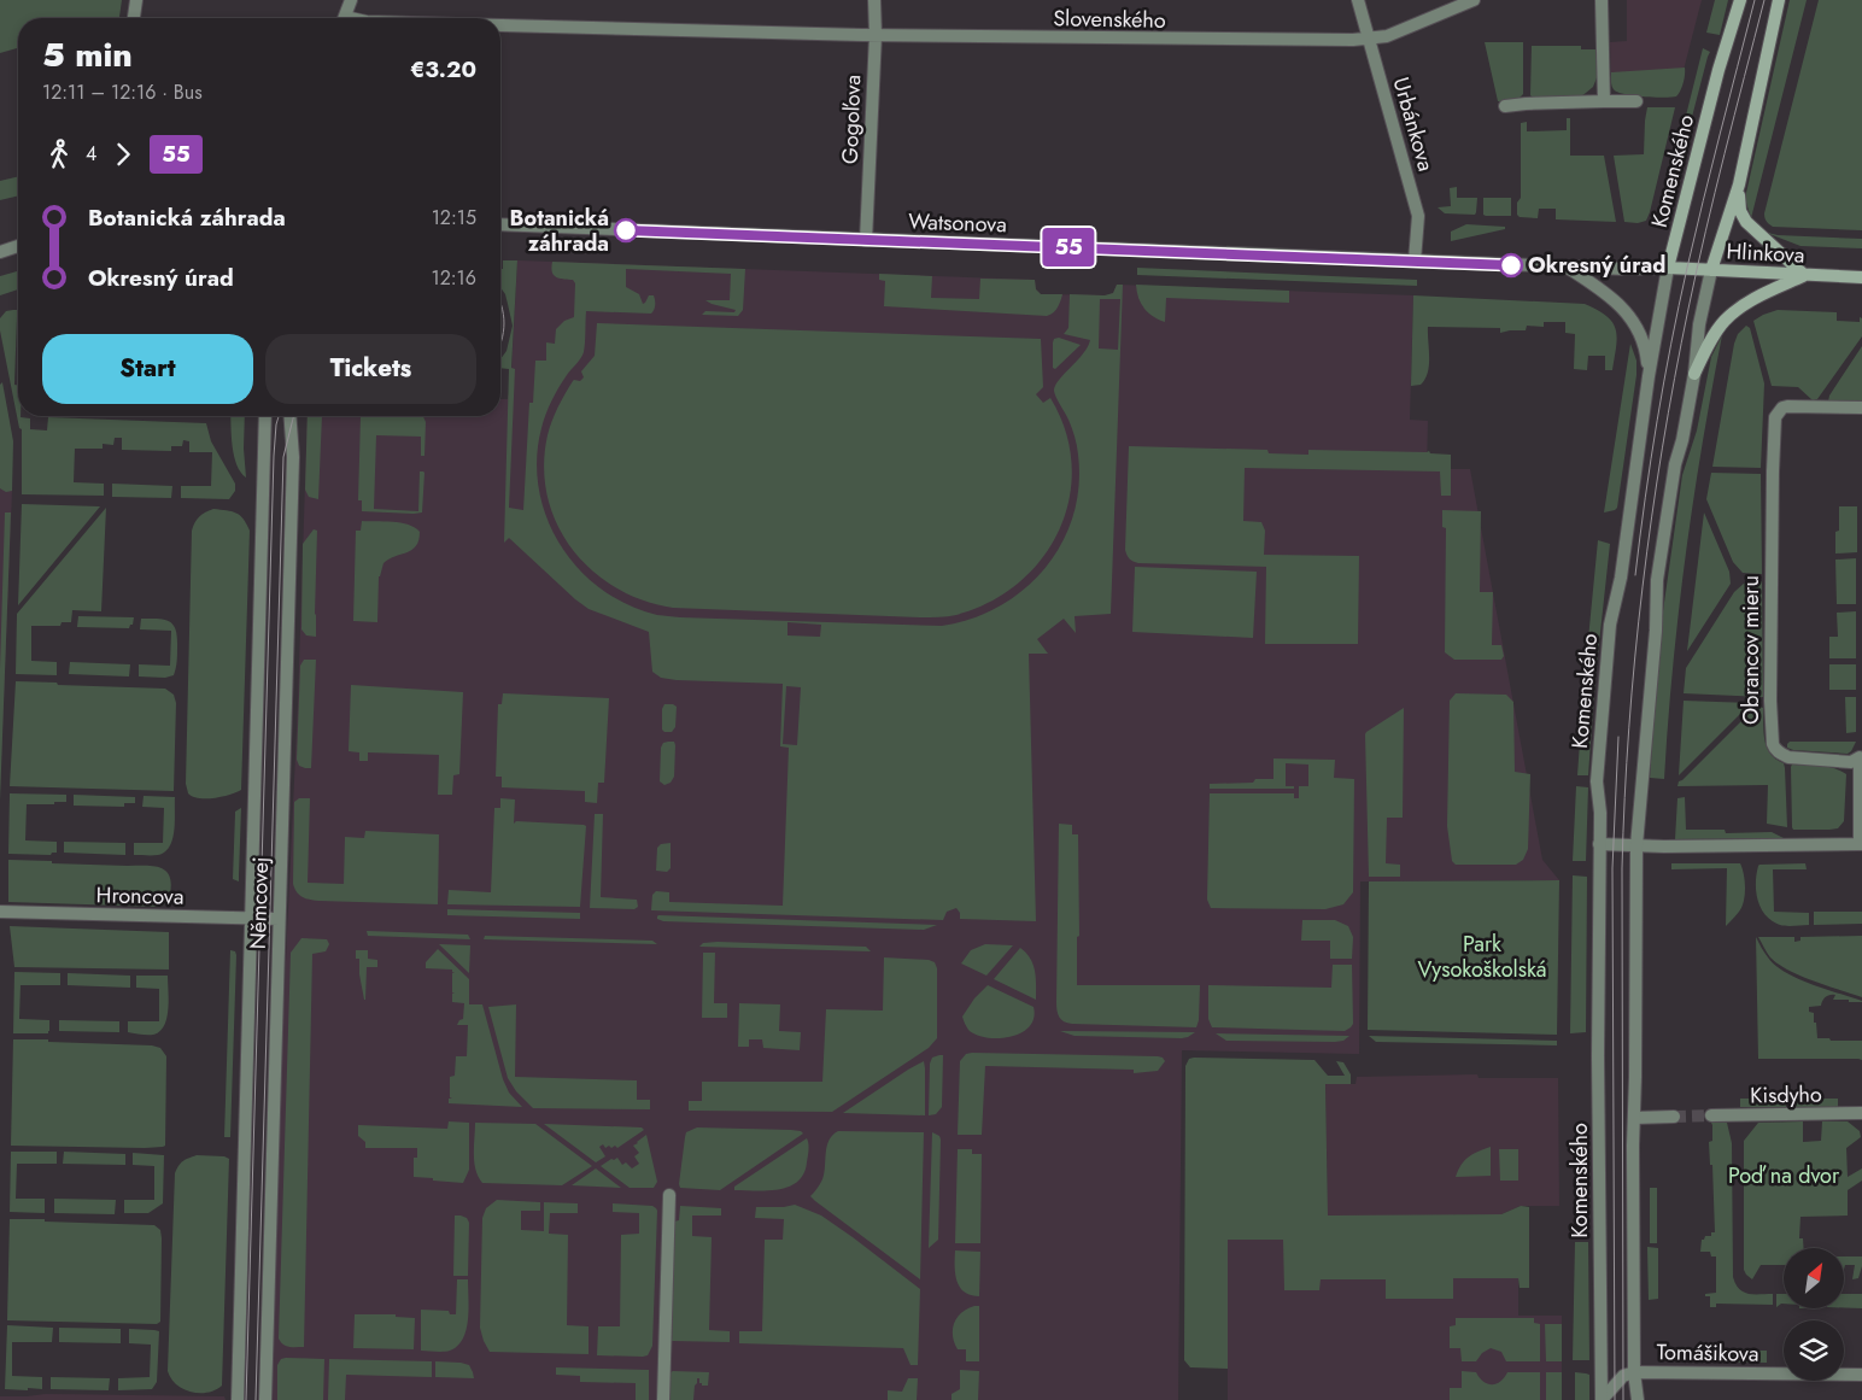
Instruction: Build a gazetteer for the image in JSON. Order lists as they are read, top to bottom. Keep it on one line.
{"streets":{"main road":["Komenského","Hlinkova"],"street":["Slovenského","Gogoľova","Urbánkova","Watsonova","Obrancov mieru","Hroncova","Němcovej","Kisdyho","Tomášikova"]},"crossings":[["Slovenského","Gogoľova"],["Slovenského","Urbánkova"],["Gogoľova","Watsonova"],["Urbánkova","Watsonova"],["Komenského","Watsonova"],["Komenského","Hlinkova"],["Komenského","Obrancov mieru"],["Komenského","Tomášikova"],["Watsonova","Hlinkova"],["Hroncova","Němcovej"]],"parks":["Park Vysokoškolská","Poď na dvor"],"places":["Botanická záhrada","Okresný úrad"],"lines":["bus line 55"],"north":"top right","page":{"on_map":"55","heading":["5 min","12:11 – 12:16 · Bus","€3.20"],"legs":["4","55"],"list":[{"name":"Botanická záhrada","value":"12:15"},{"name":"Okresný úrad","value":"12:16"}],"buttons":["Start","Tickets"]}}
